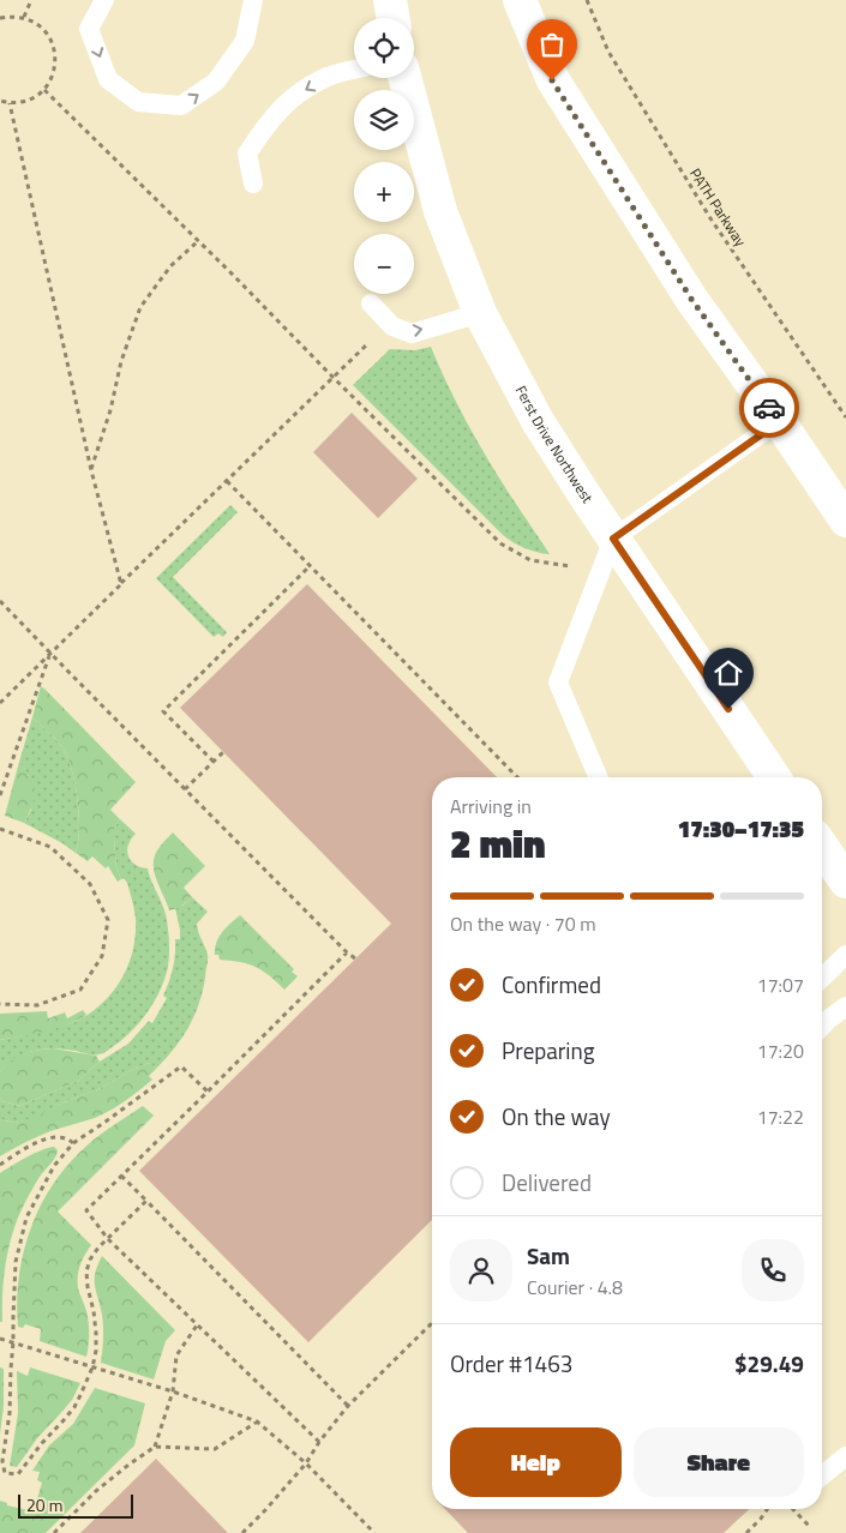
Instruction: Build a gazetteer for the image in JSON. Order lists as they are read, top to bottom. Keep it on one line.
{"streets":{"street":["Ferst Drive Northwest"],"path":["PATH Parkway"]},"scale_bar":"20 m","page":{"map_buttons":["+","−"],"heading":["2 min","Arriving in","17:30–17:35"],"panel":["Sam","Courier · 4.8","Order #1463","$29.49"],"bar":"On the way · 70 m","list":[["Confirmed","17:07"],["Preparing","17:20"],["On the way","17:22"],"Delivered"],"buttons":["Help","Share"],"scale":"20 m"}}
